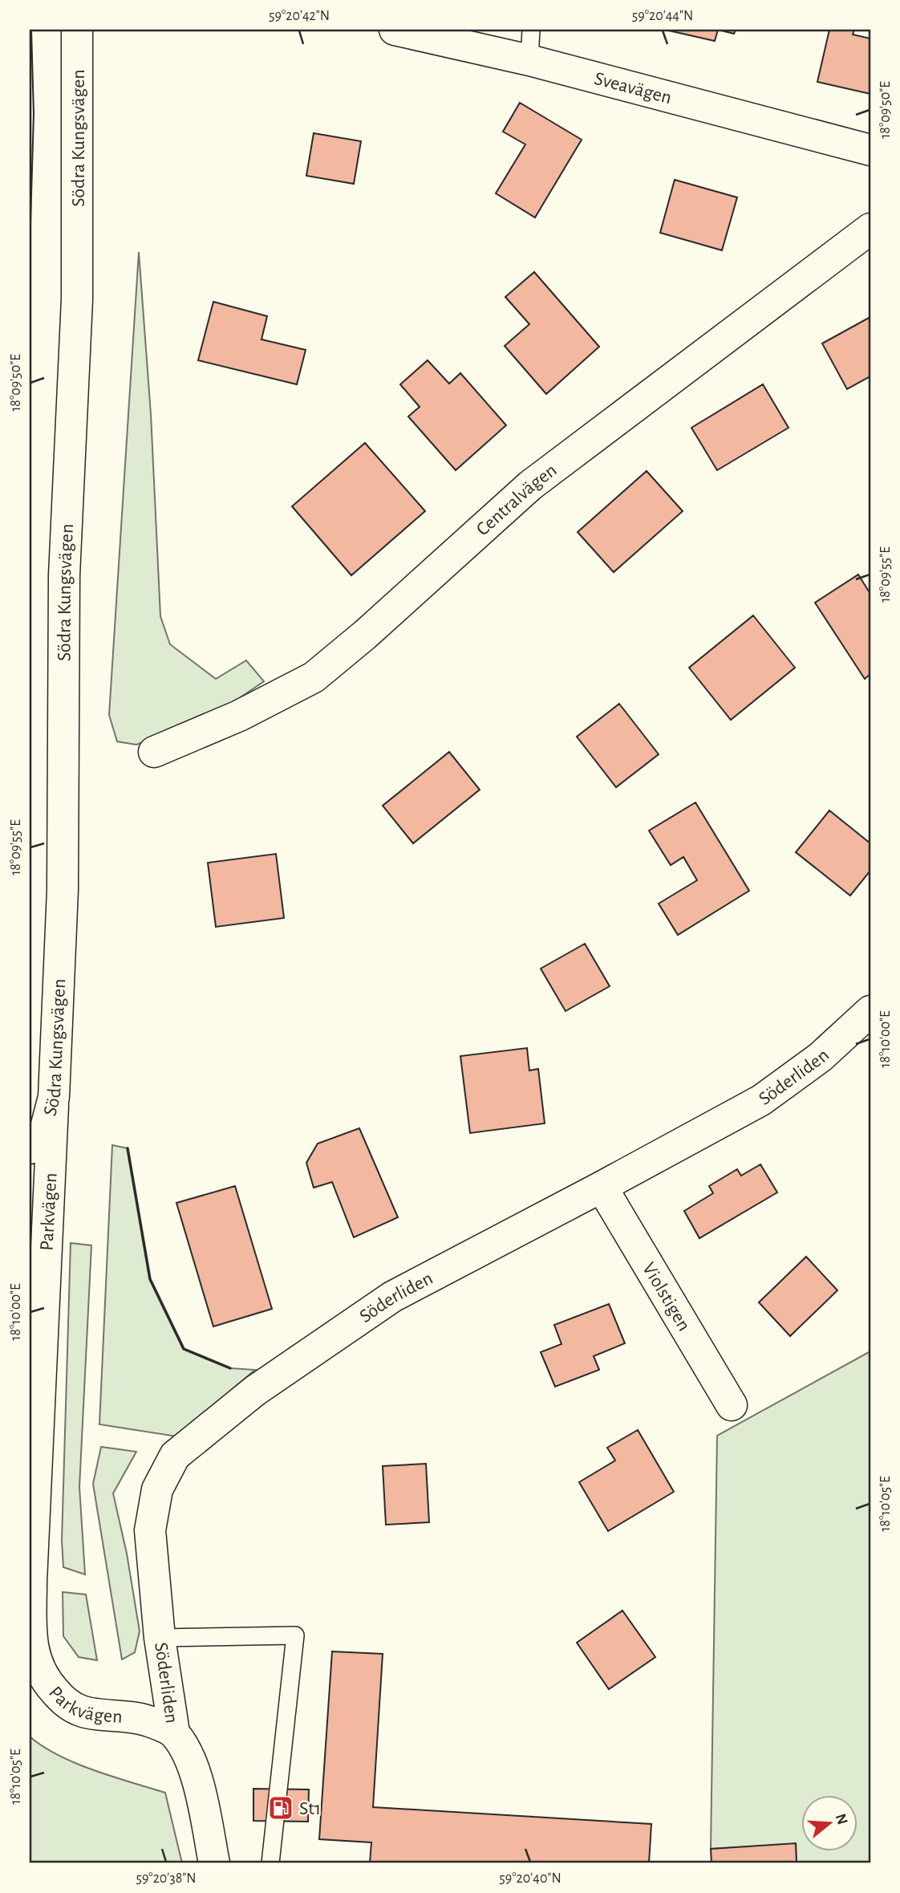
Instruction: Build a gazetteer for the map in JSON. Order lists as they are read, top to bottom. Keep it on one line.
{"streets":{"street":["Sveavägen","Södra Kungsvägen","Centralvägen","Söderliden","Parkvägen","Violstigen"]},"crossings":[["Södra Kungsvägen","Parkvägen"],["Söderliden","Parkvägen"],["Söderliden","Violstigen"]],"places":{"fuel station":["St1"]},"north":"right","coordinates":["59°20'42\"N","59°20'44\"N","18°09'50\"E","18°09'55\"E","18°10'00\"E","18°10'05\"E","59°20'38\"N","59°20'40\"N"]}
